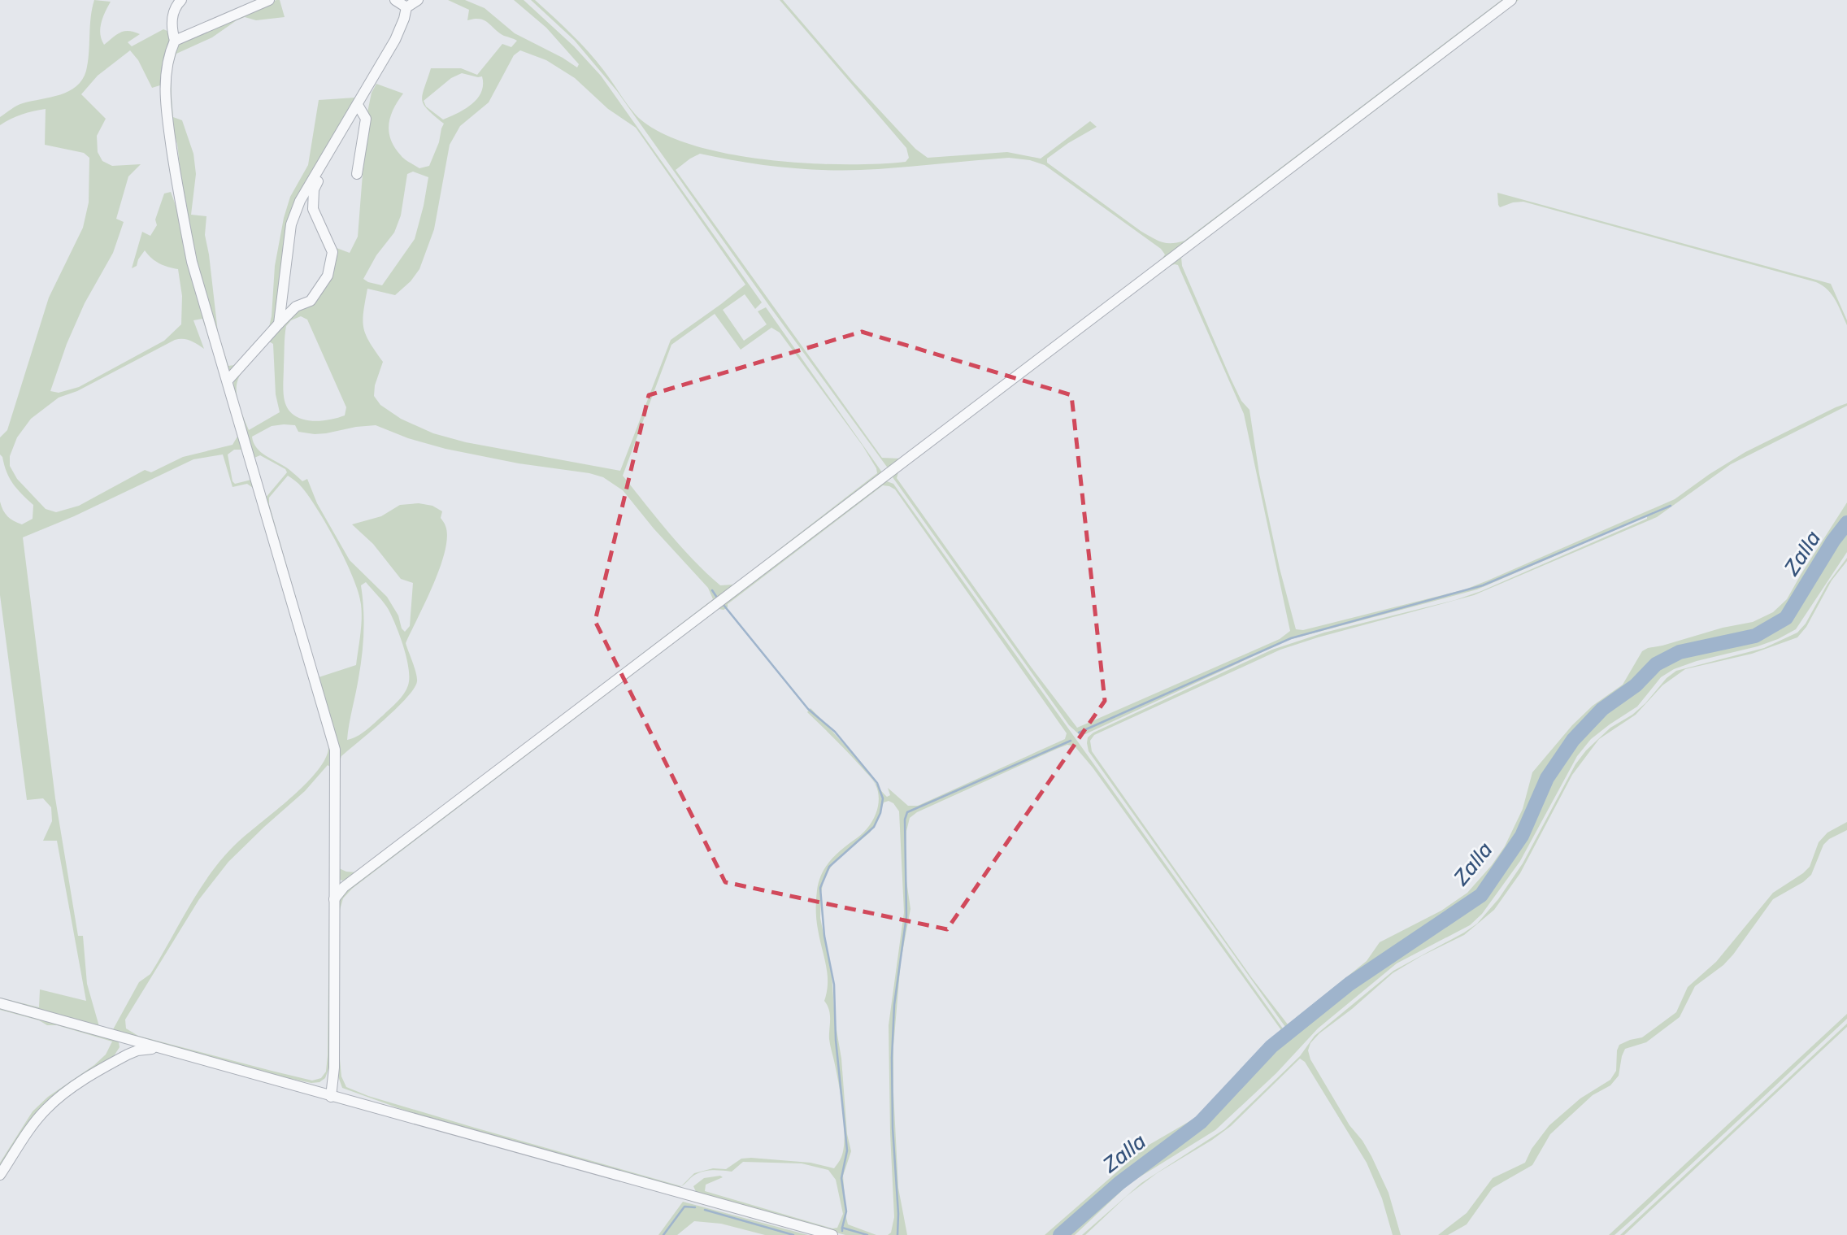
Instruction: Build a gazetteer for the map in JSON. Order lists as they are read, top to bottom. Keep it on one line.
{"water":["Zalla"]}
